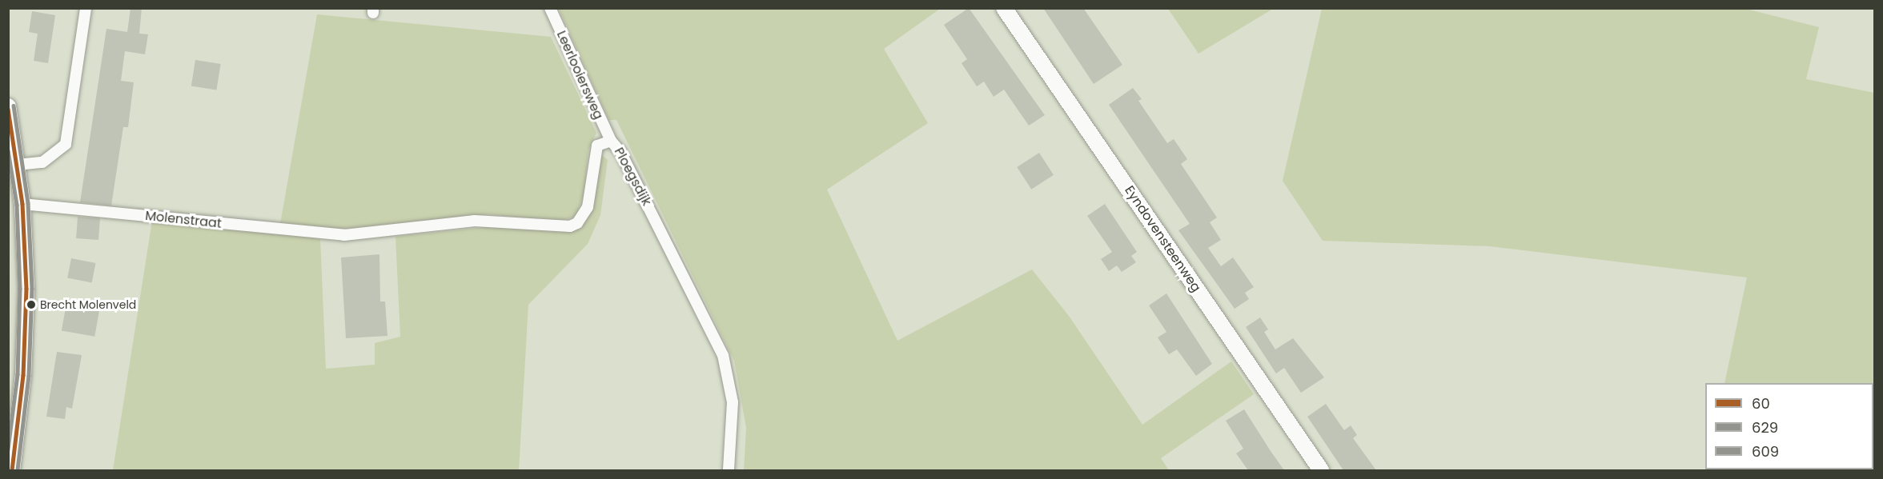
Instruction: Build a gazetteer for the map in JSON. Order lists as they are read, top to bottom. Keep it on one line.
{"streets":{"street":["Leerlooiersweg","Ploegsdijk","Molenstraat","Eyndovensteenweg"]},"crossings":[["Leerlooiersweg","Ploegsdijk"],["Ploegsdijk","Molenstraat"]],"places":["Brecht Molenveld"],"lines":["transit line 609","transit line 60","transit line 629"],"legend":["60","629","609"]}
